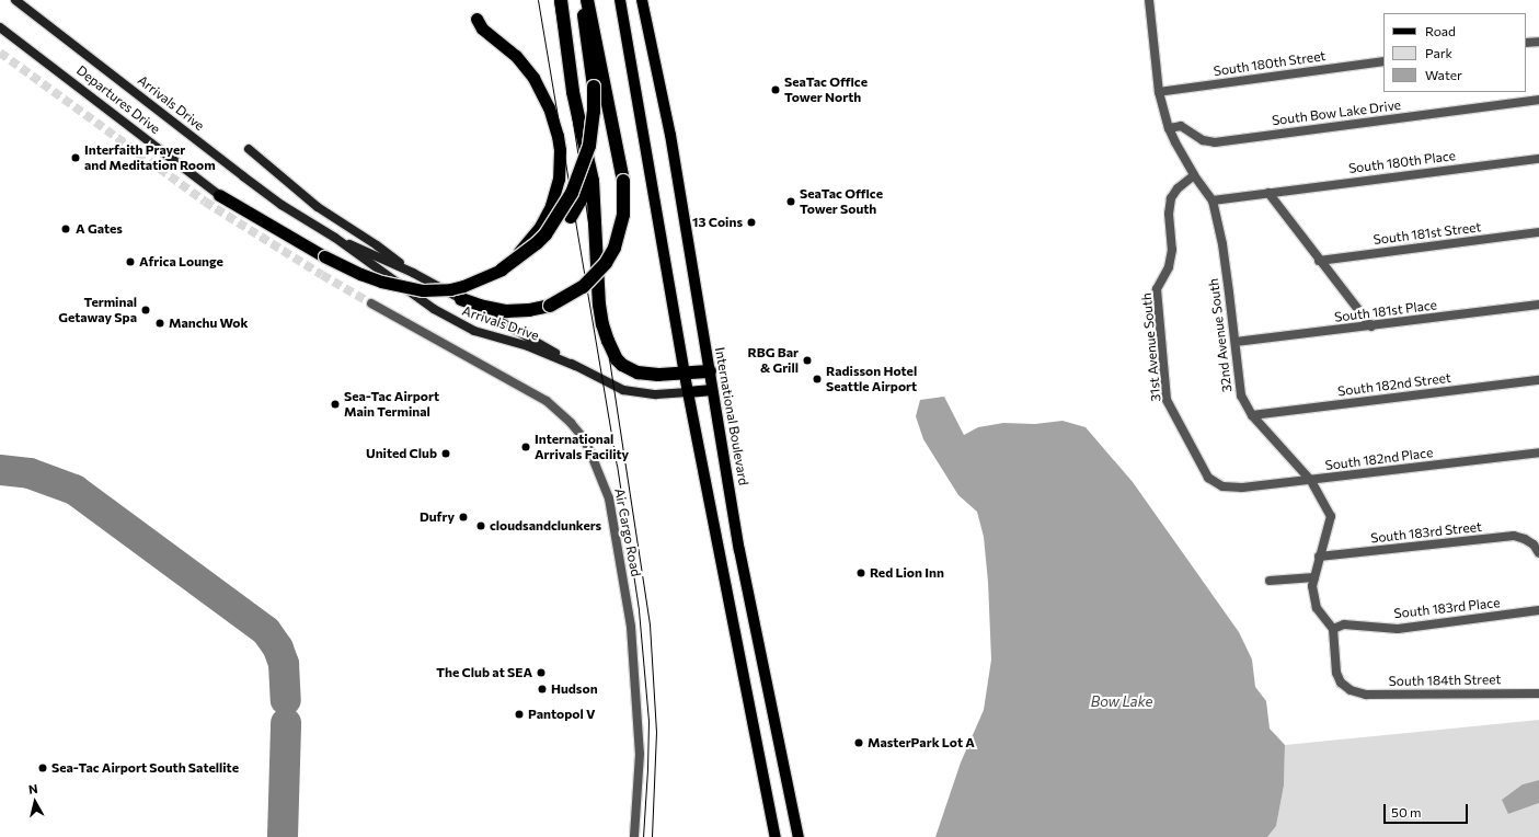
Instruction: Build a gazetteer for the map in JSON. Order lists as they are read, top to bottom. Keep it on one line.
{"streets":{"main road":["Departures Drive","Arrivals Drive","International Boulevard"],"street":["South 180th Street","South Bow Lake Drive","South 180th Place","South 181st Street","South 181st Place","32nd Avenue South","31st Avenue South","South 182nd Street","South 182nd Place","Air Cargo Road","South 183rd Street","South 183rd Place","South 184th Street"]},"crossings":[["South 180th Street","32nd Avenue South"],["South Bow Lake Drive","32nd Avenue South"],["South 180th Place","32nd Avenue South"],["South 181st Place","32nd Avenue South"],["32nd Avenue South","31st Avenue South"],["32nd Avenue South","South 182nd Street"],["32nd Avenue South","South 182nd Place"],["32nd Avenue South","South 183rd Street"],["32nd Avenue South","South 183rd Place"],["32nd Avenue South","South 184th Street"],["31st Avenue South","South 182nd Place"],["South 183rd Place","South 184th Street"]],"water":["Bow Lake"],"places":["SeaTac Office Tower North","Interfaith Prayer and Meditation Room","SeaTac Office Tower South","13 Coins","A Gates","Africa Lounge","Terminal Getaway Spa","Manchu Wok","RBG Bar & Grill","Radisson Hotel Seattle Airport","Sea-Tac Airport Main Terminal","International Arrivals Facility","United Club","Dufry","cloudsandclunkers","Red Lion Inn","The Club at SEA","Hudson","Pantopol V","MasterPark Lot A","Sea-Tac Airport South Satellite"],"legend":["Road","Park","Water"],"scale_bar":"50 m","north":"top"}
